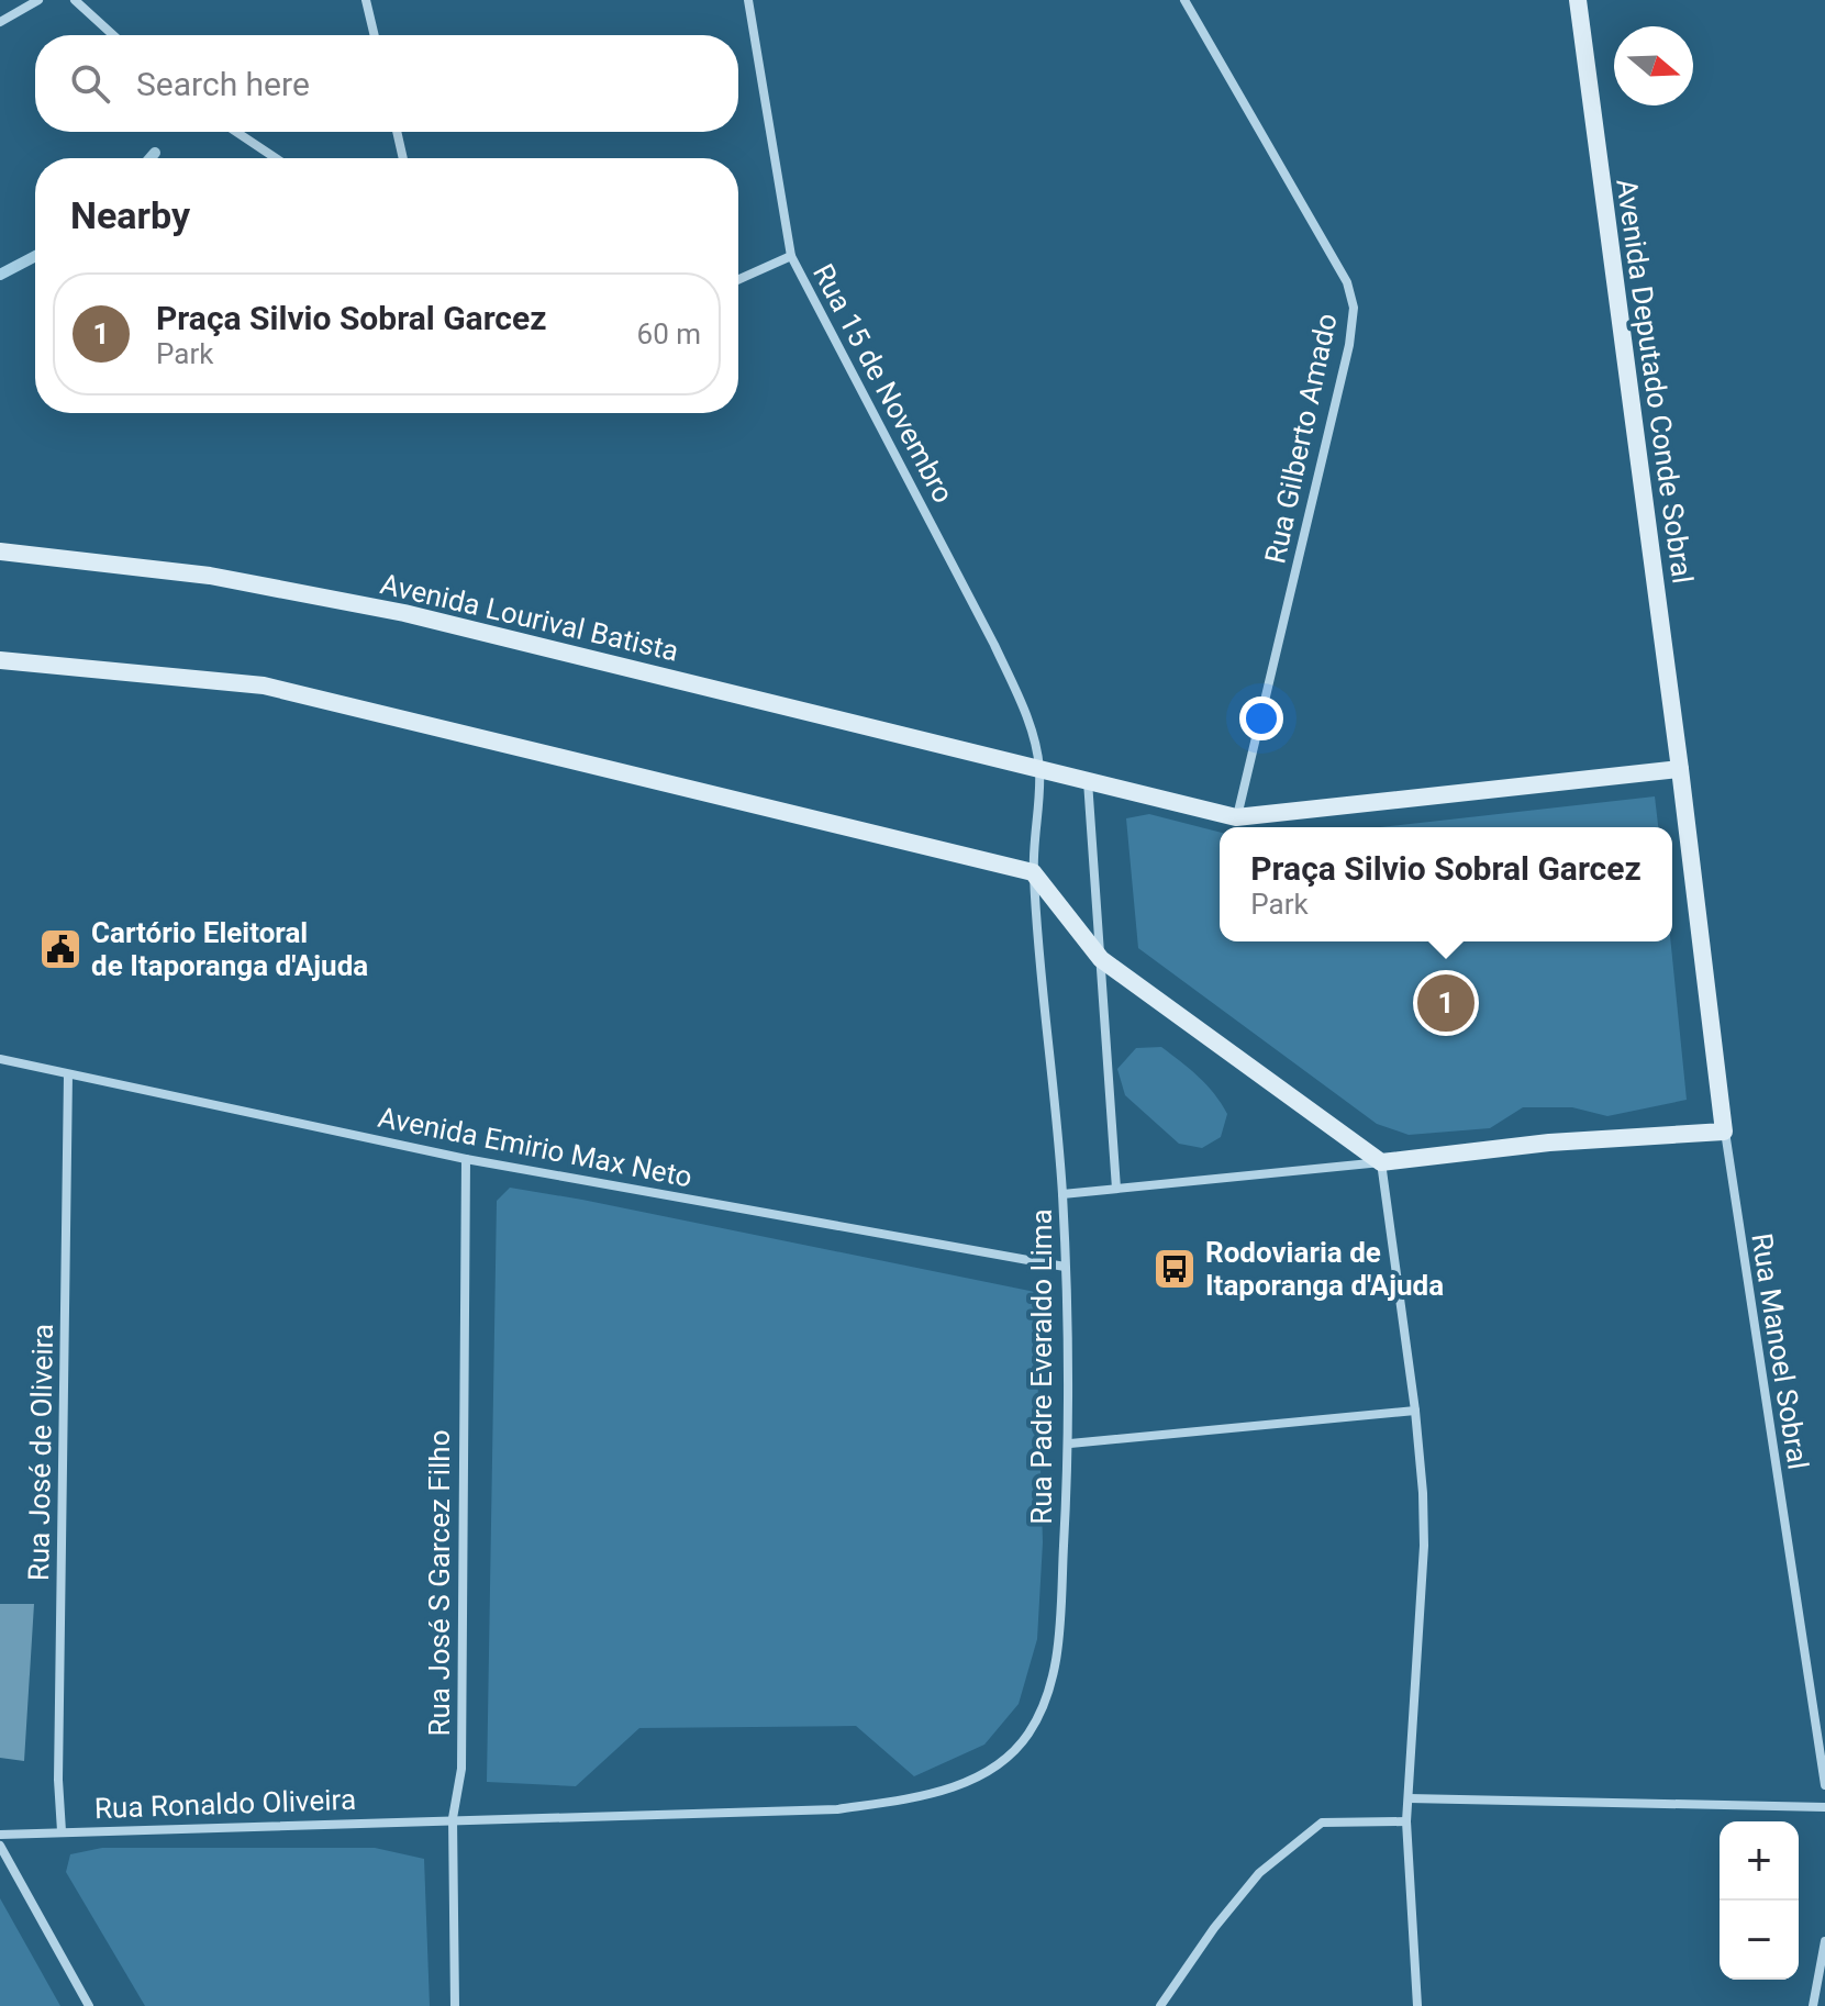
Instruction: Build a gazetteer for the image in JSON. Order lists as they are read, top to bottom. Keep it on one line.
{"streets":{"main road":["Avenida Deputado Conde Sobral","Avenida Lourival Batista"],"street":["Rua 15 de Novembro","Rua Gilberto Amado","Avenida Emirio Max Neto","Rua Manoel Sobral","Rua Padre Everaldo Lima","Rua José de Oliveira","Rua José S Garcez Filho","Rua Ronaldo Oliveira"]},"crossings":[["Avenida Deputado Conde Sobral","Avenida Lourival Batista"],["Avenida Deputado Conde Sobral","Rua Manoel Sobral"],["Rua 15 de Novembro","Avenida Lourival Batista"],["Rua 15 de Novembro","Rua Padre Everaldo Lima"],["Rua Gilberto Amado","Avenida Lourival Batista"],["Avenida Emirio Max Neto","Rua Padre Everaldo Lima"],["Avenida Emirio Max Neto","Rua José de Oliveira"],["Avenida Emirio Max Neto","Rua José S Garcez Filho"],["Rua Padre Everaldo Lima","Rua José S Garcez Filho"],["Rua Padre Everaldo Lima","Rua Ronaldo Oliveira"],["Rua José de Oliveira","Rua Ronaldo Oliveira"],["Rua José S Garcez Filho","Rua Ronaldo Oliveira"]],"places":{"public building":["Cartório Eleitoral de Itaporanga d'Ajuda"],"bus stop":["Rodoviaria de Itaporanga d'Ajuda"]},"north":"right","page":{"search":"Search here","heading":"Nearby","list":[{"mark":"1","name":"Praça Silvio Sobral Garcez","note":"Park","value":"60 m"}],"popup":["Praça Silvio Sobral Garcez","Park"],"pins":"1","map_buttons":["+","−"]}}
